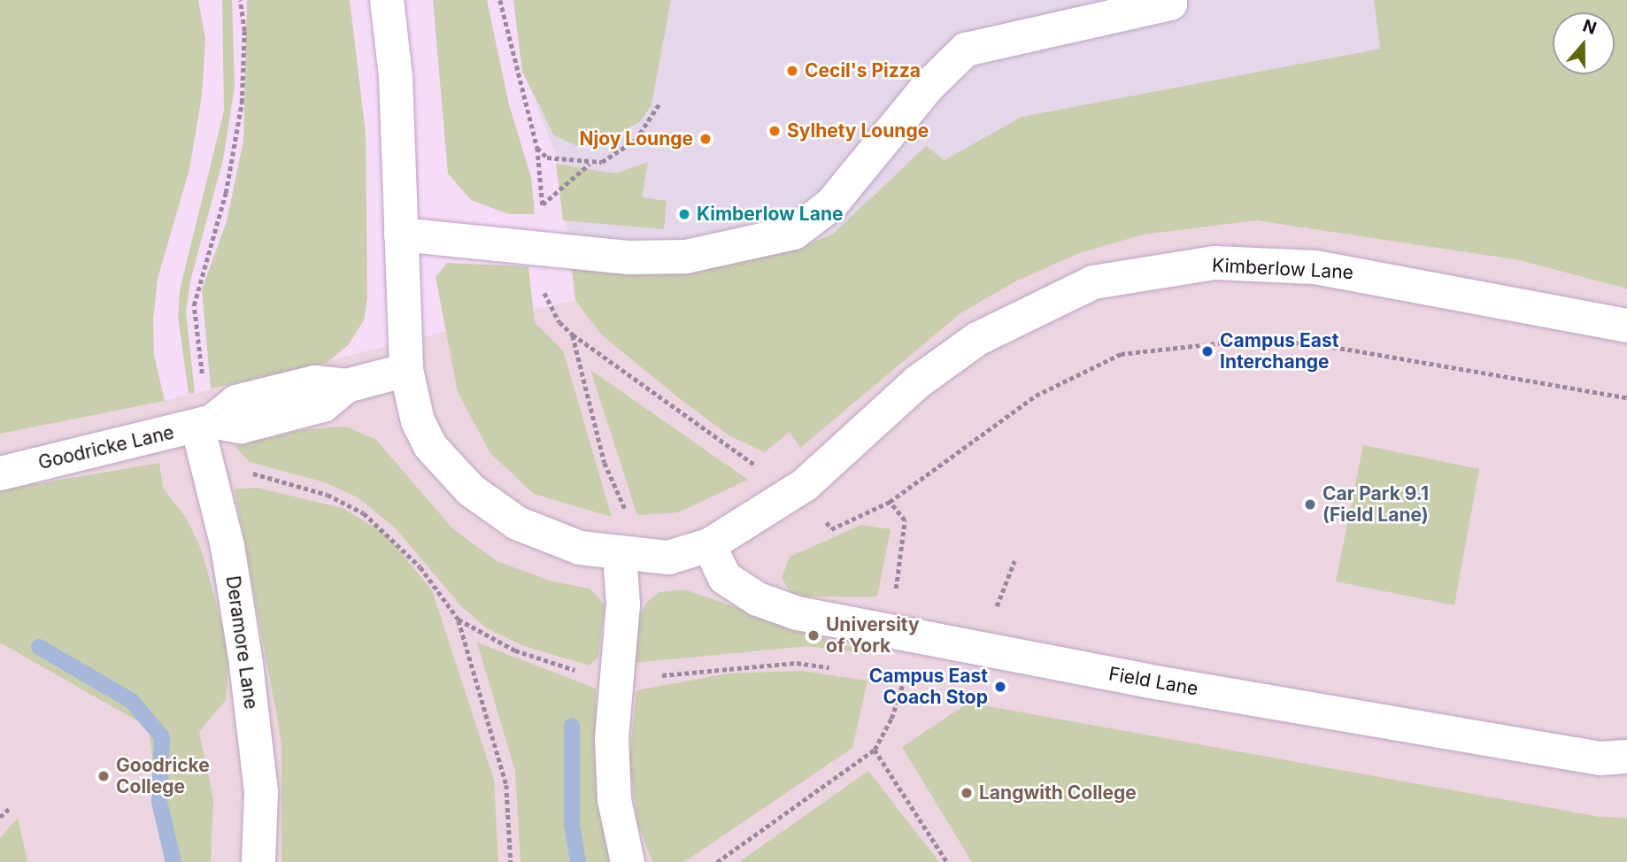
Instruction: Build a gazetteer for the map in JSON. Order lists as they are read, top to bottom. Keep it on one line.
{"streets":{"street":["Kimberlow Lane","Goodricke Lane","Deramore Lane","Field Lane"]},"crossings":[["Kimberlow Lane","Goodricke Lane"],["Kimberlow Lane","Field Lane"],["Goodricke Lane","Deramore Lane"]],"places":["Cecil's Pizza","Sylhety Lounge","Njoy Lounge","Kimberlow Lane","Campus East Interchange","Car Park 9.1 (Field Lane)","University of York","Campus East Coach Stop","Goodricke College","Langwith College"],"north":"top"}
